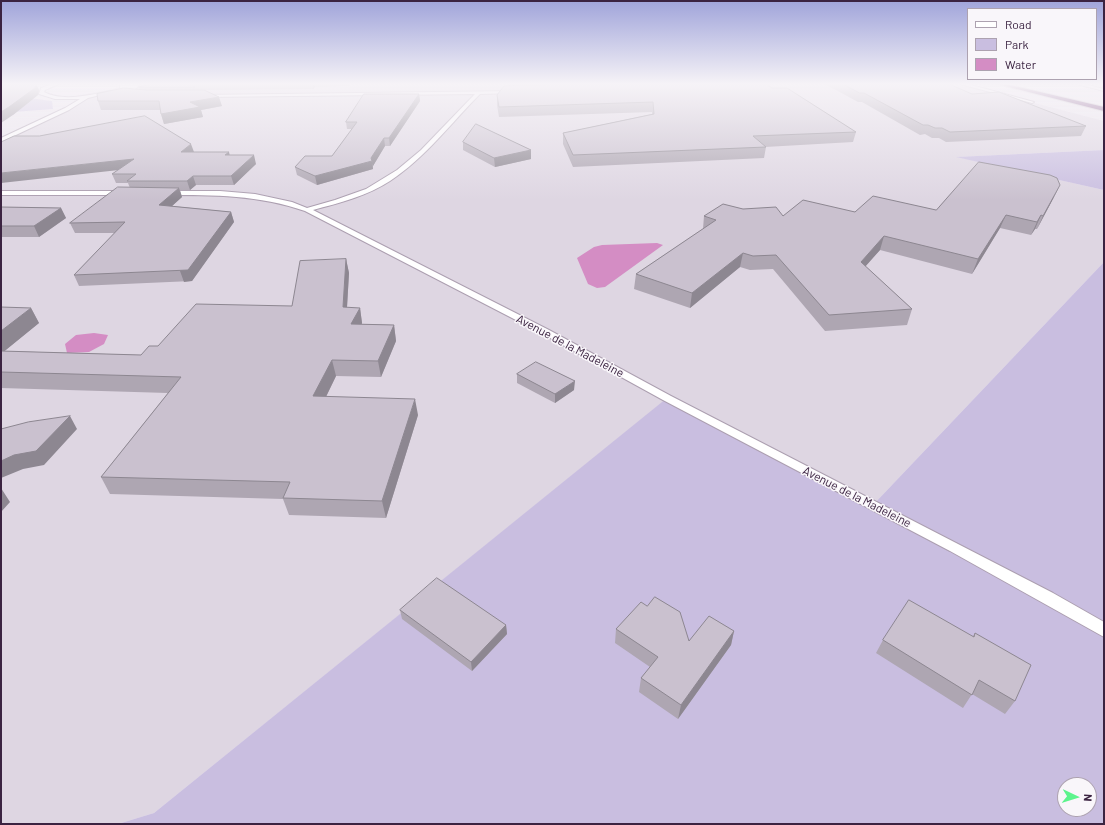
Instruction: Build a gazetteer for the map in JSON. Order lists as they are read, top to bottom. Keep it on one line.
{"streets":{"street":["Avenue de la Madeleine"]},"legend":["Road","Park","Water"],"north":"right"}
